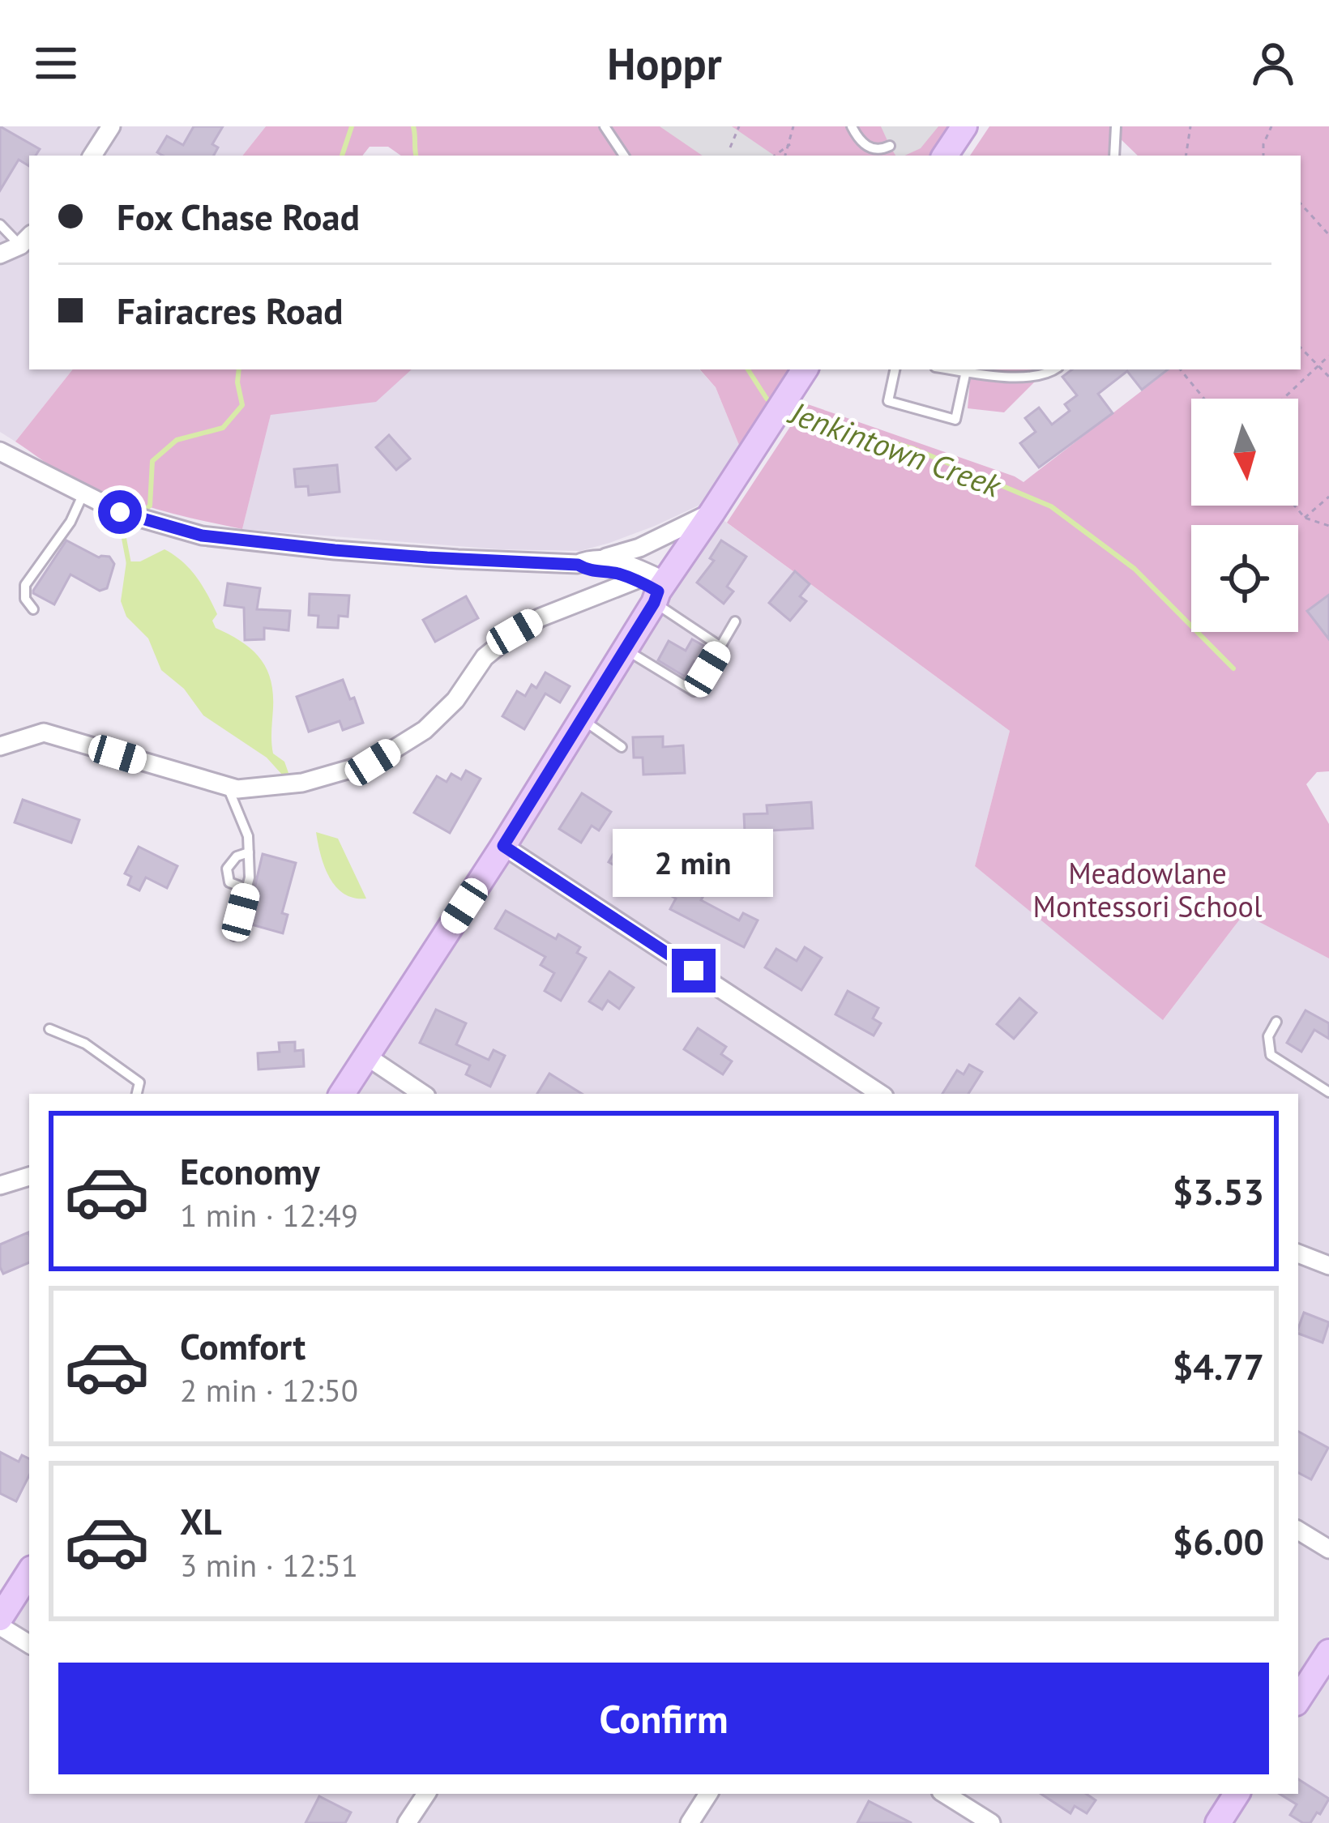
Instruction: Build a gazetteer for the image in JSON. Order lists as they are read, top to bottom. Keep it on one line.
{"water":["Jenkintown Creek"],"parks":["Meadowlane Montessori School"],"north":"bottom","page":{"header":"Hoppr","banner":["Fox Chase Road","Fairacres Road"],"bubble":"2 min","list":[{"name":"Economy","note":"1 min · 12:49","value":"$3.53"},{"name":"Comfort","note":"2 min · 12:50","value":"$4.77"},{"name":"XL","note":"3 min · 12:51","value":"$6.00"}],"buttons":"Confirm"}}
